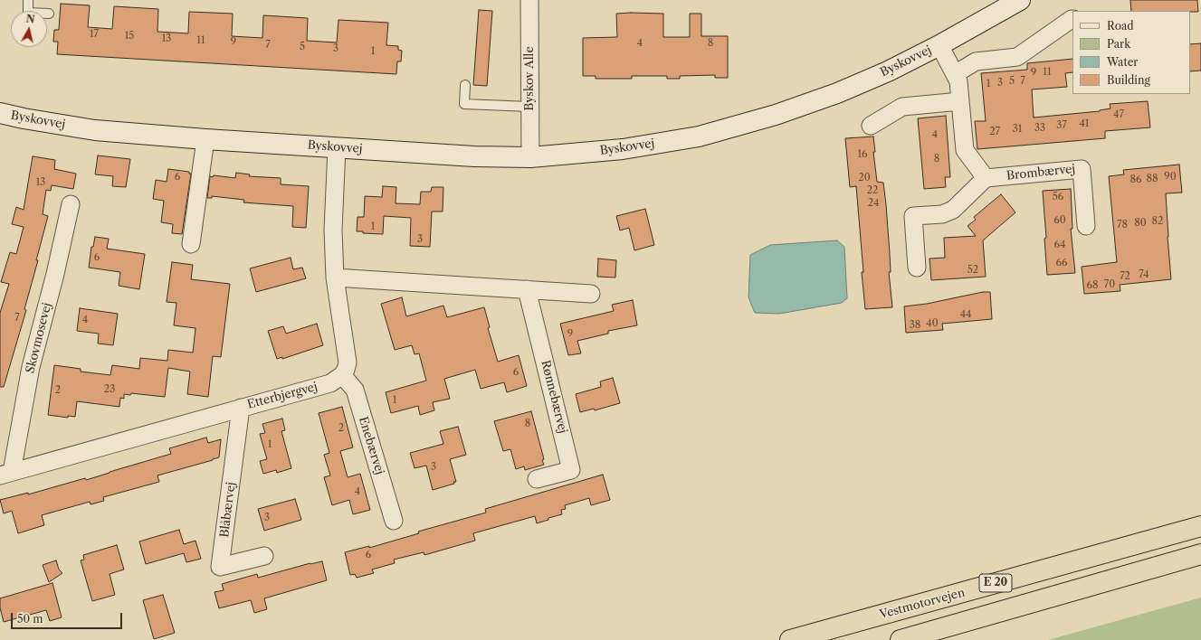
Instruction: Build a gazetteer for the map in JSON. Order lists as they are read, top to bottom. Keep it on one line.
{"streets":{"highway":["E 20","Vestmotorvejen"],"main road":["Byskovvej"],"street":["Byskov Alle","Brombærvej","Skovmosevej","Etterbjergvej","Rønnebærvej","Enebærvej","Blåbærvej"]},"crossings":[["Byskovvej","Byskov Alle"],["Skovmosevej","Etterbjergvej"],["Etterbjergvej","Enebærvej"],["Etterbjergvej","Blåbærvej"]],"house_numbers":["17","15","13","11","9","4","8","7","5","3","1","11","9","5","7","3","1","47","41","37","33","31","27","4","16","8","6","90","20","88","86","13","22","56","24","60","82","80","78","1","3","64","6","66","52","74","72","70","68","44","7","4","40","38","9","6","23","2","1","8","2","1","3","4","3","6"],"legend":["Road","Park","Water","Building"],"scale_bar":"50 m","north":"top"}
